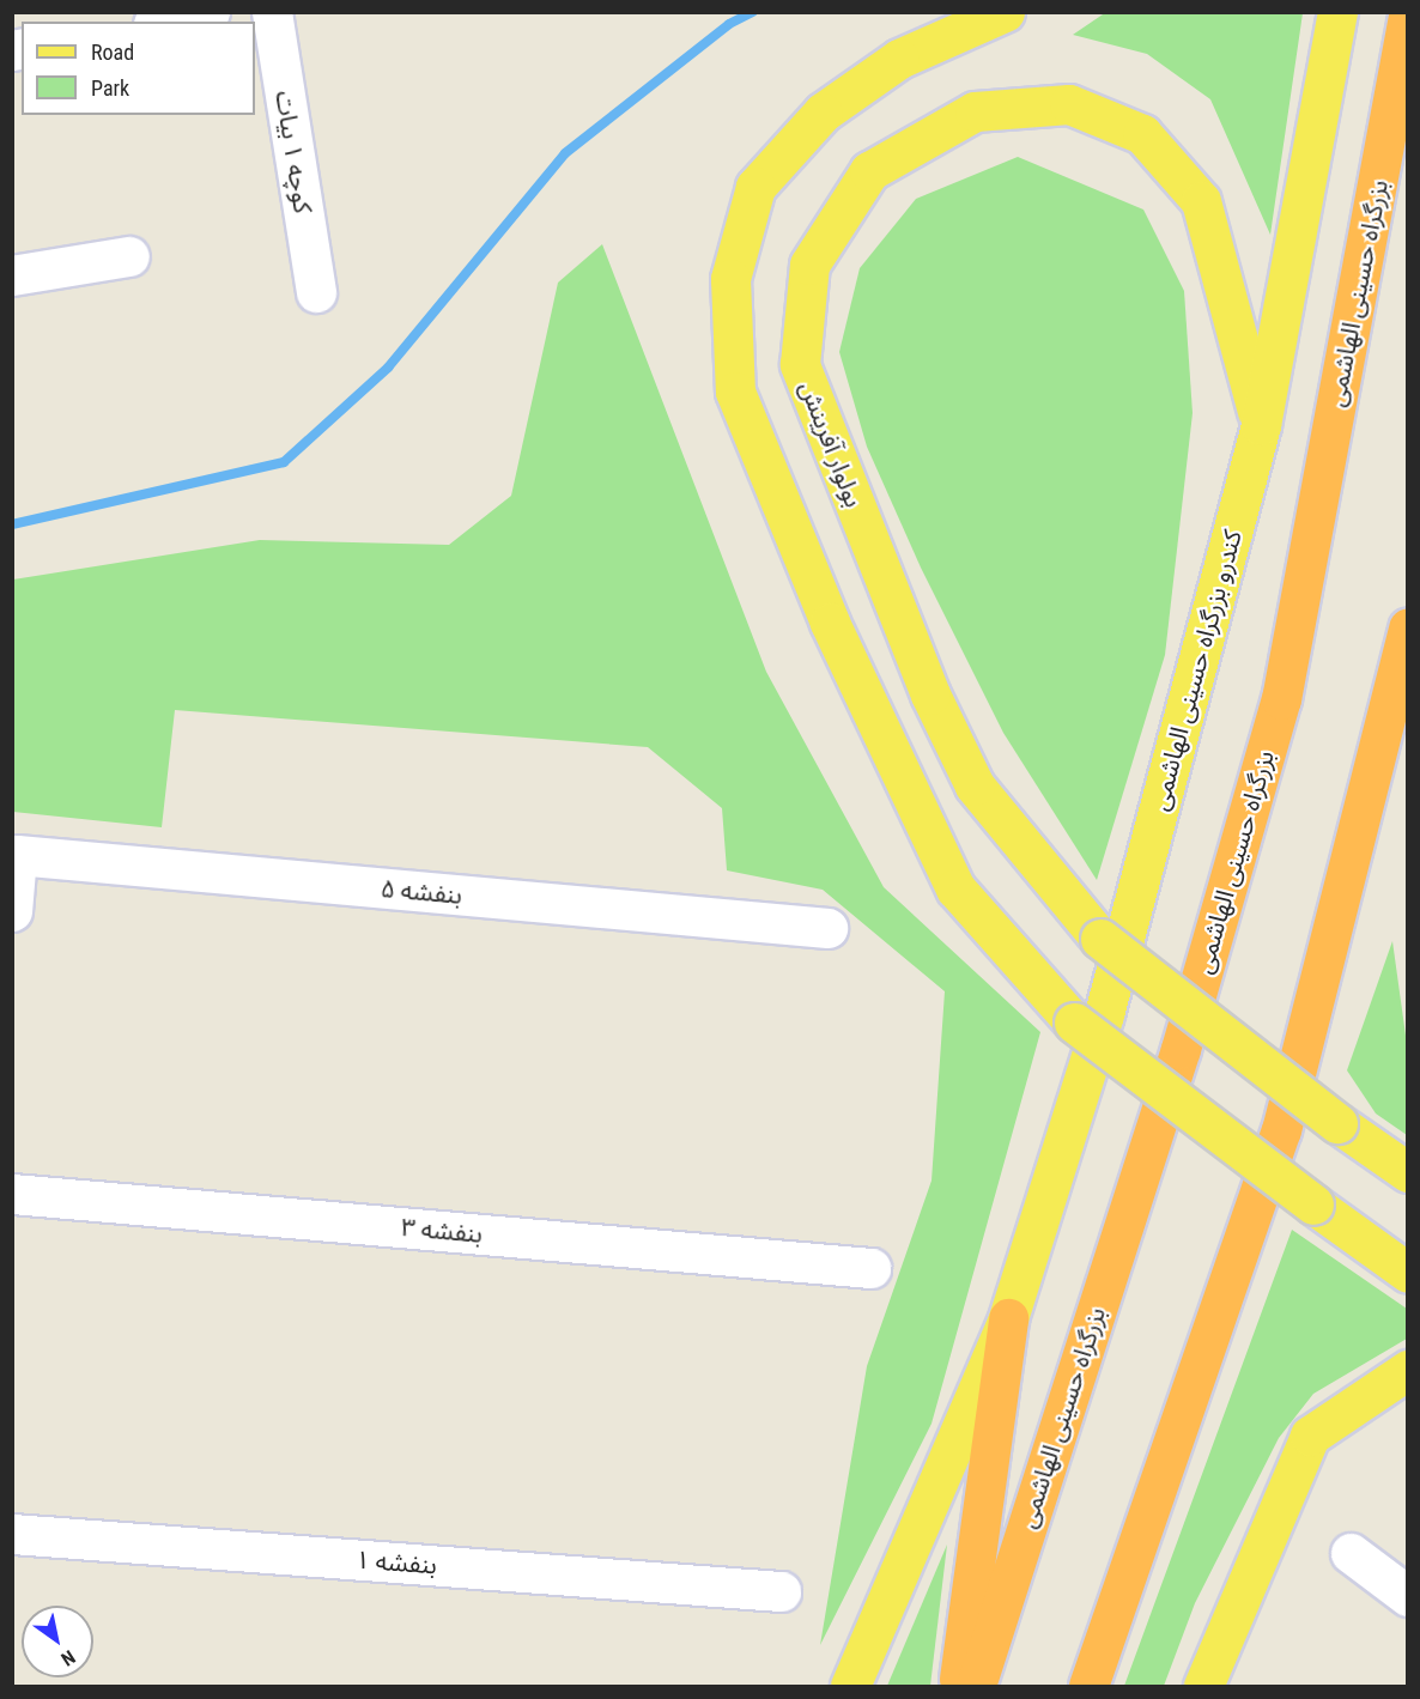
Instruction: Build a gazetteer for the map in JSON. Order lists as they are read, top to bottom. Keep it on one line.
{"streets":{"highway":["بزرگراه حسینی الهاشمی"],"main road":["بولوار آفرینش","کندرو بزرگراه حسینی الهاشمی"],"street":["کوچه ۱ بیات","بنفشه ۵","بنفشه ۳","بنفشه ۱"]},"crossings":[["بولوار آفرینش","کندرو بزرگراه حسینی الهاشمی"]],"legend":["Road","Park"],"north":"bottom right"}
